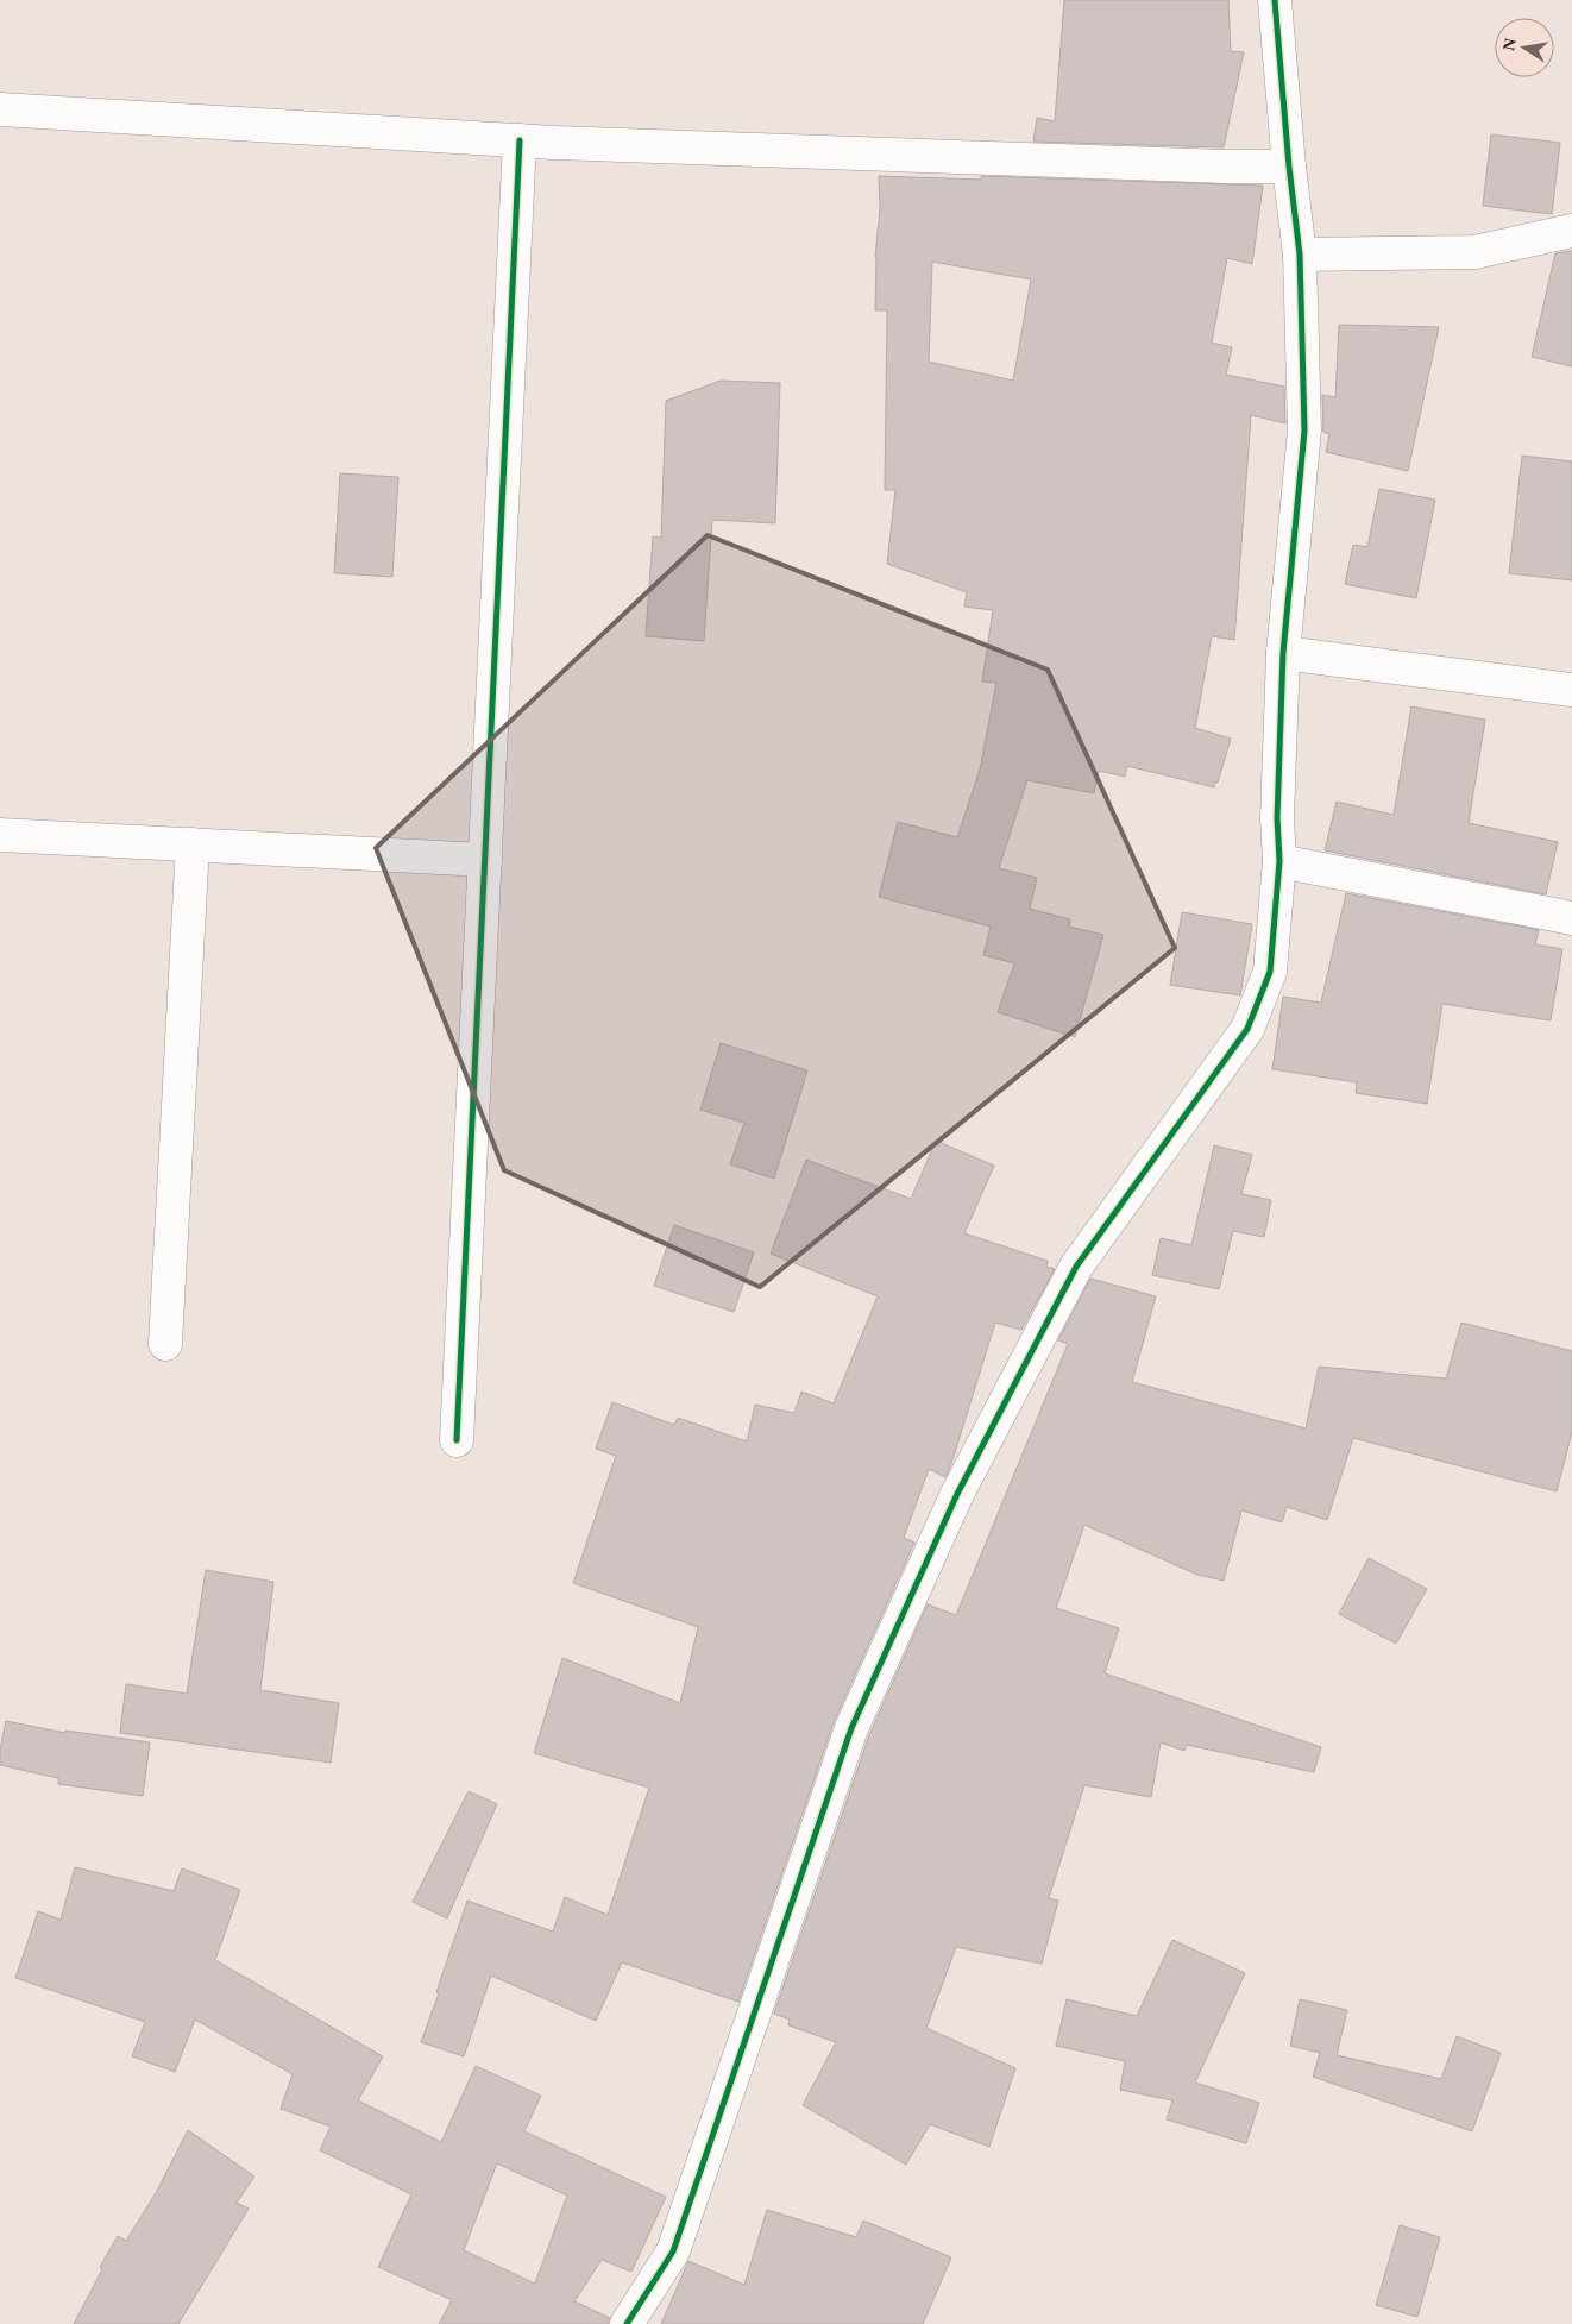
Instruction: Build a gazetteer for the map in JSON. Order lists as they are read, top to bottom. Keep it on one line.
{"north":"left"}
